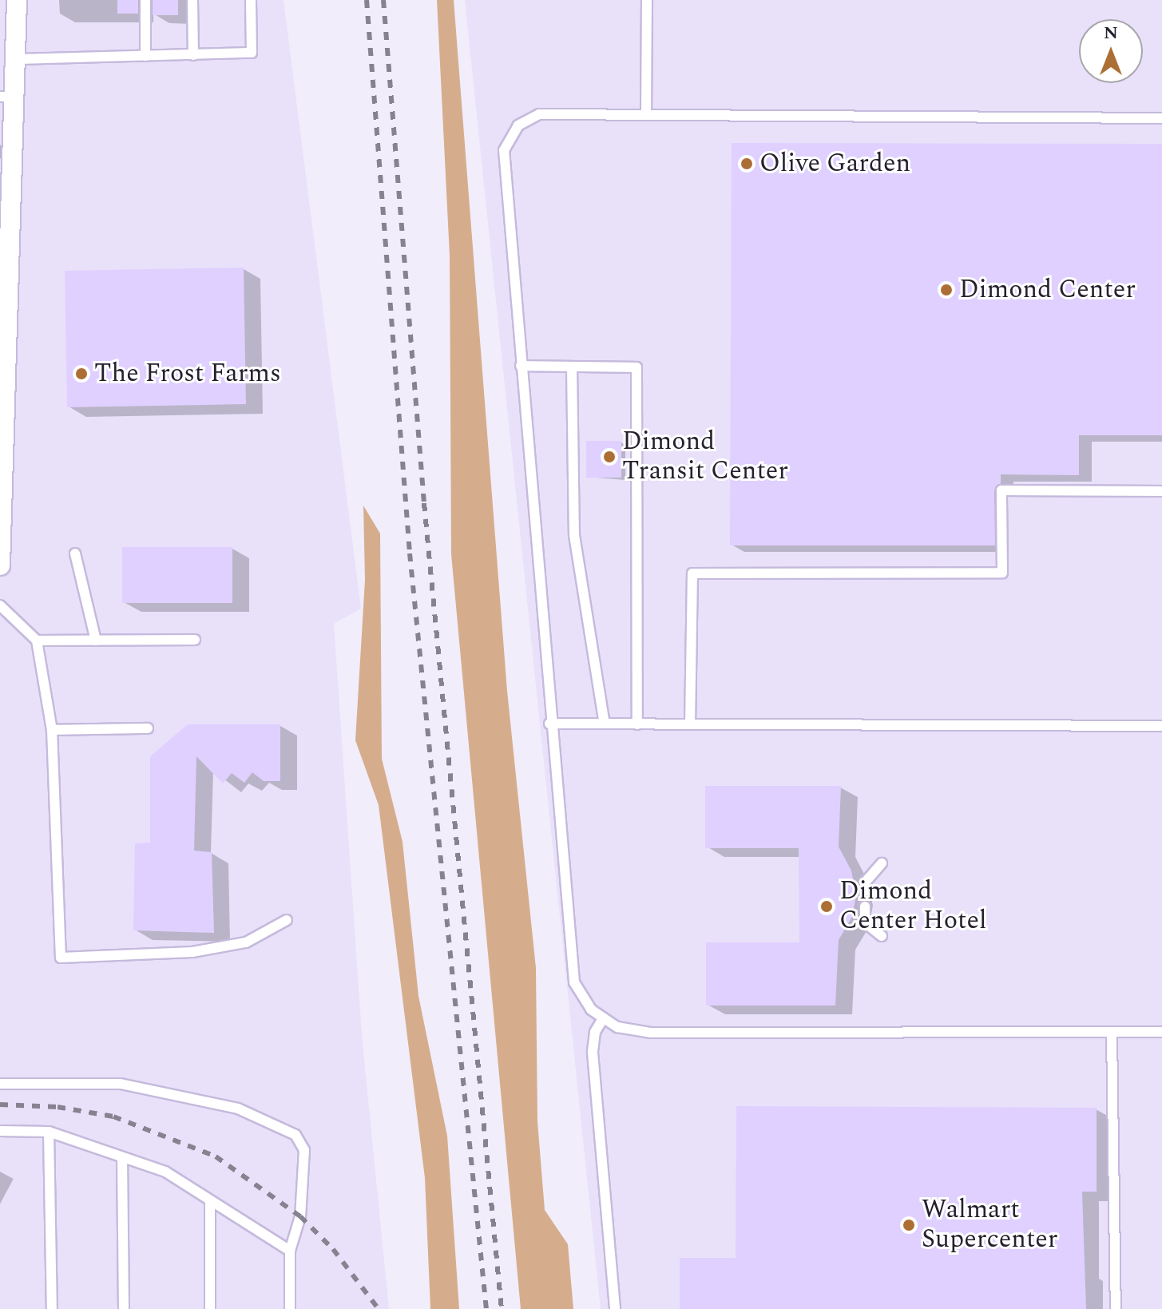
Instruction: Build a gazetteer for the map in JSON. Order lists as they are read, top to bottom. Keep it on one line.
{"places":["Olive Garden","Dimond Center","The Frost Farms","Dimond Transit Center","Dimond Center Hotel","Walmart Supercenter"],"north":"top"}
